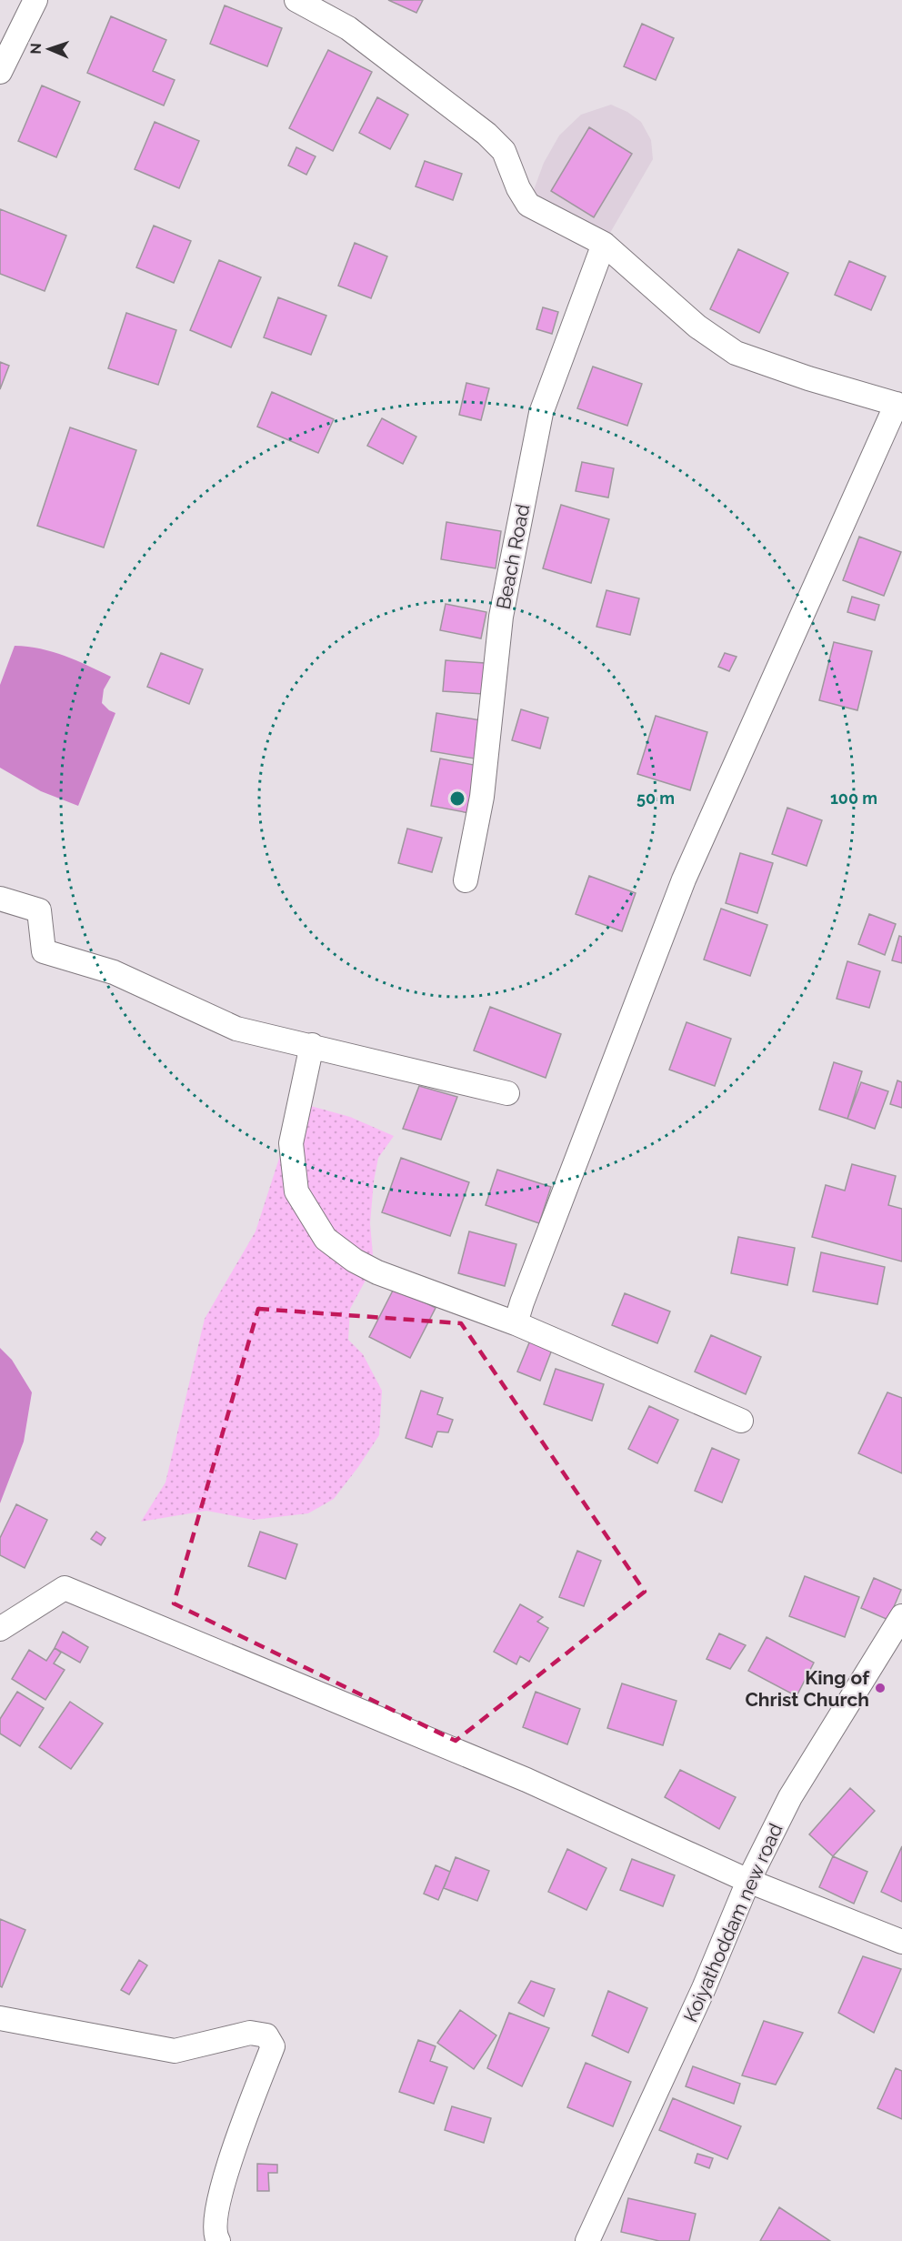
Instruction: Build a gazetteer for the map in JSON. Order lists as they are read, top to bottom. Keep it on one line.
{"streets":{"street":["Beach Road","Koiyathoddam new road"]},"places":["King of Christ Church"],"north":"left","rings":["50 m","100 m"]}
